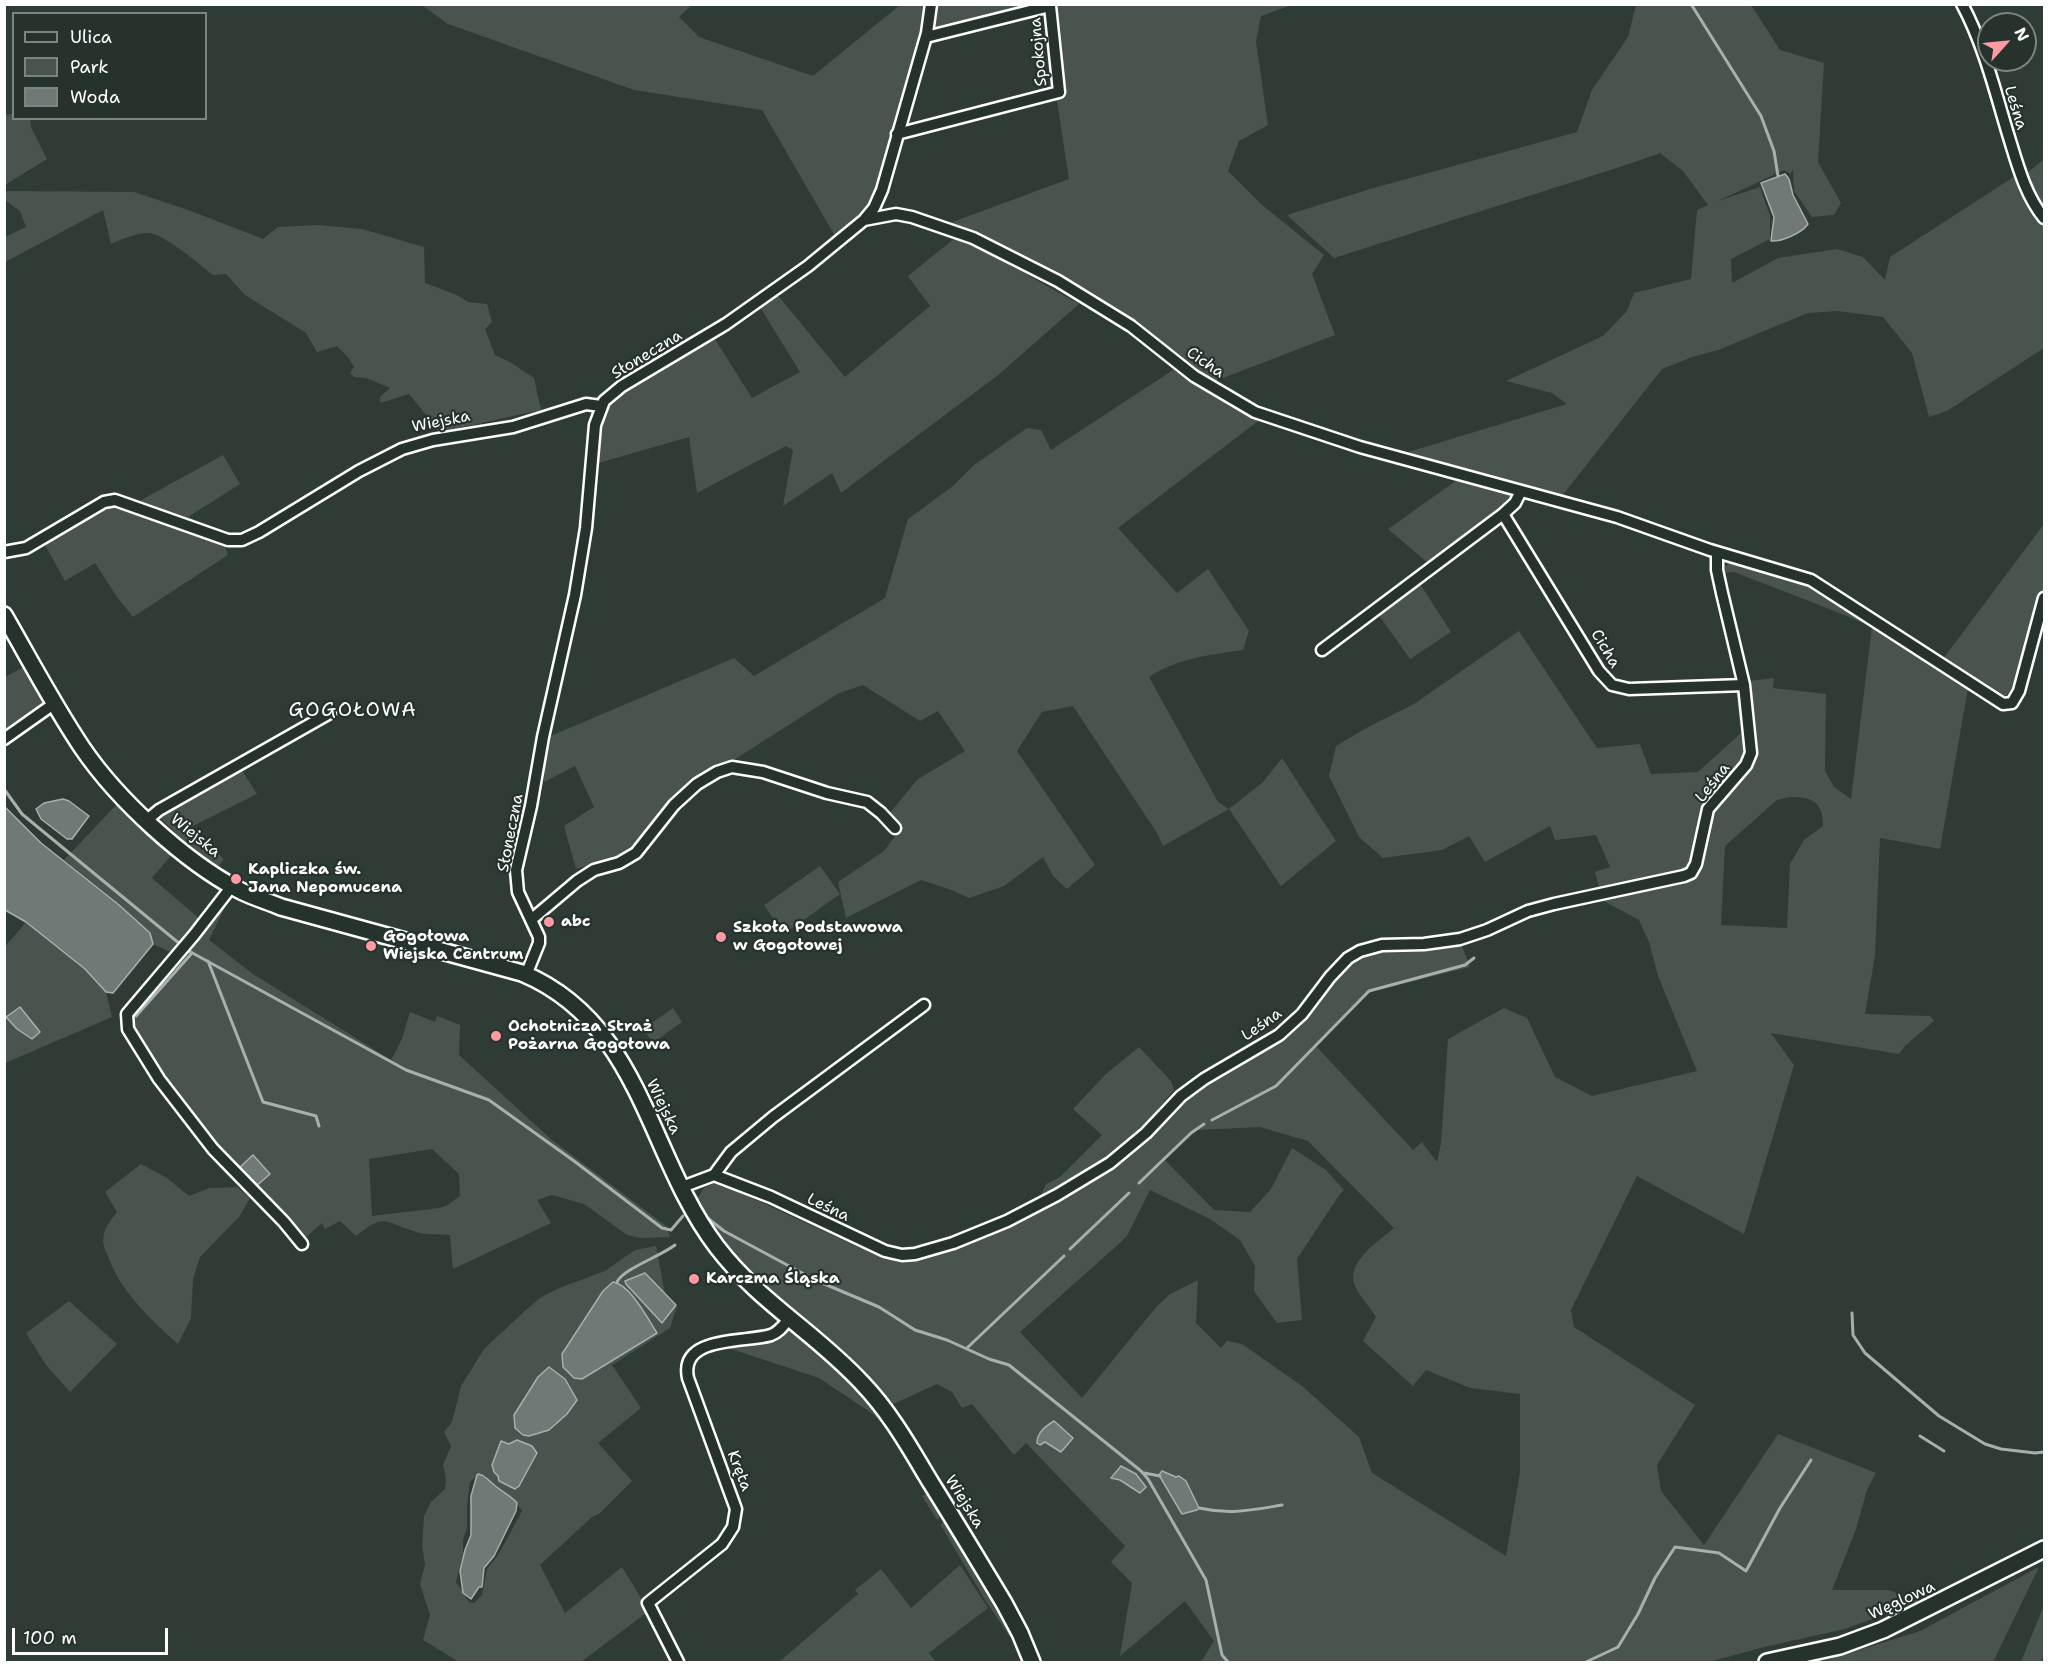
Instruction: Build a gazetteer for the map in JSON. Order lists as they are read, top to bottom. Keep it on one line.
{"streets":{"street":["Spokojna","Leśna","Słoneczna","Cicha","Wiejska","Kręta","Węglowa"]},"crossings":[["Spokojna","Słoneczna"],["Leśna","Cicha"],["Słoneczna","Cicha"],["Słoneczna","Wiejska"],["Wiejska","Kręta"]],"districts":["GOGOŁOWA"],"places":["Kapliczka św. Jana Nepomucena","abc","Szkoła Podstawowa w Gogołowej","Gogołowa Wiejska Centrum","Ochotnicza Straż Pożarna Gogołowa","Karczma Śląska"],"legend":["Ulica","Park","Woda"],"scale_bar":"100 m","north":"top right"}
